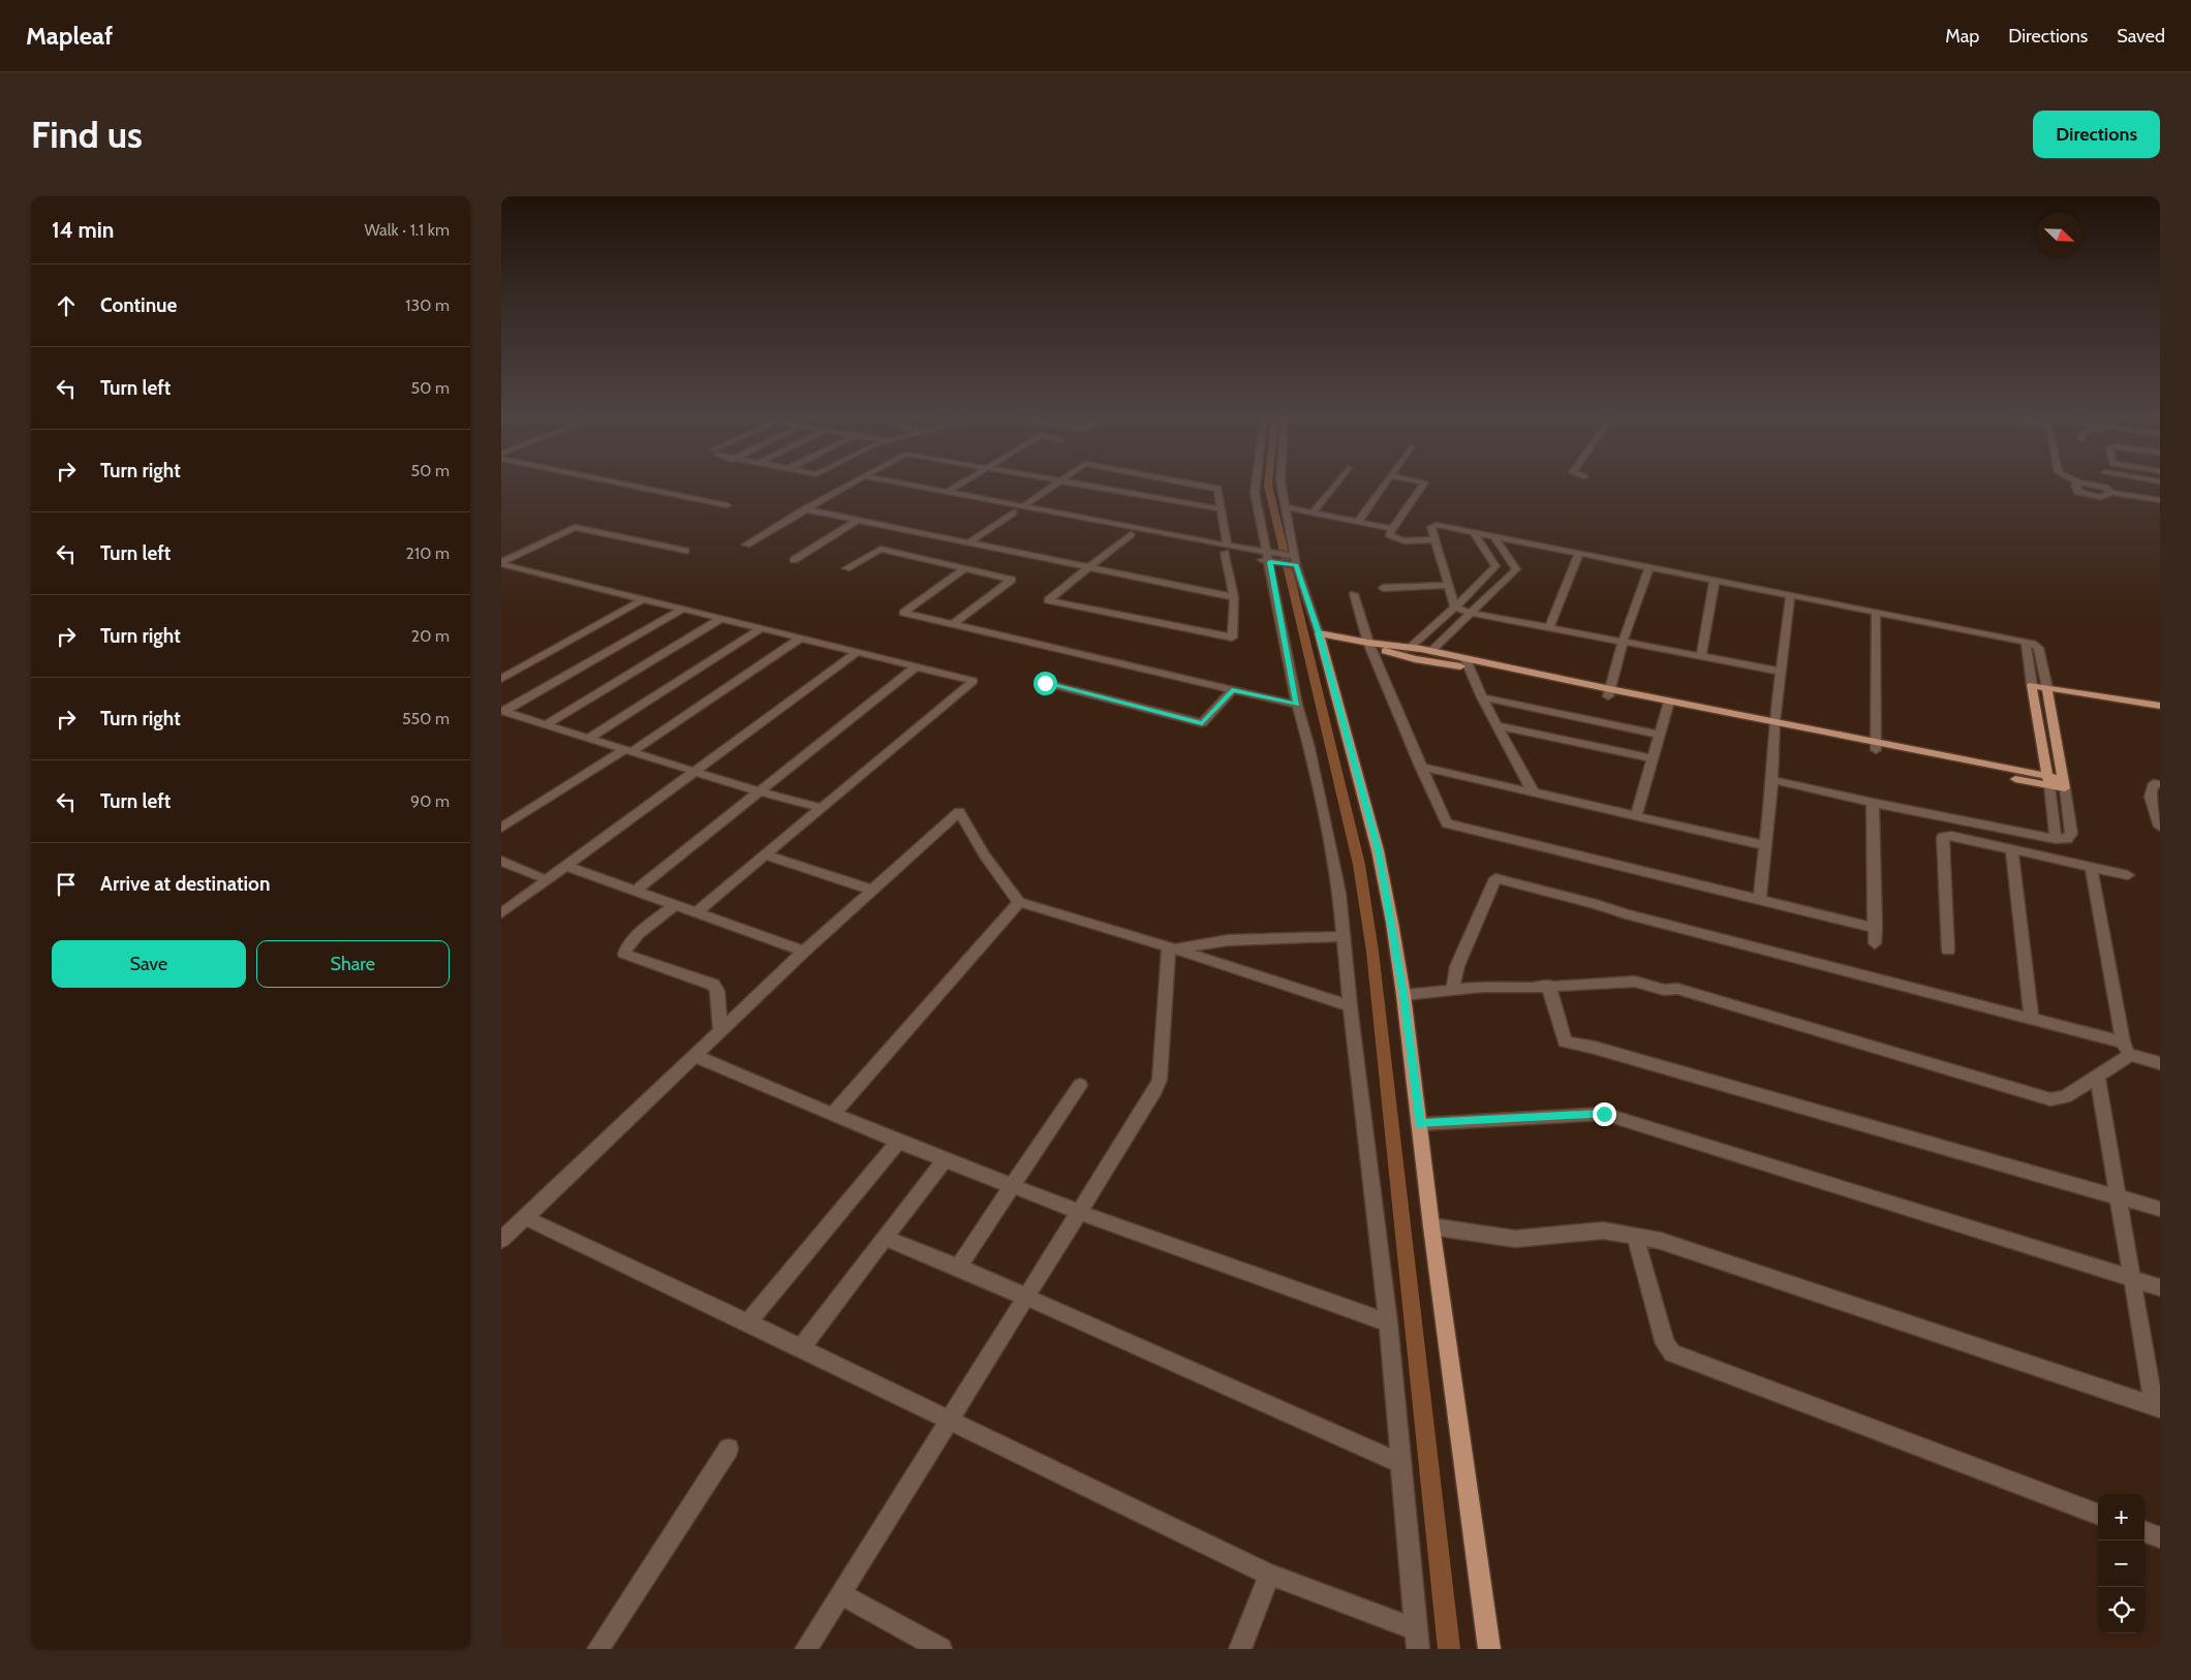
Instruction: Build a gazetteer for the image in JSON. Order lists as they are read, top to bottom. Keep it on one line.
{"north":"bottom right","page":{"header":"Mapleaf","nav":["Map","Directions","Saved"],"buttons":["Directions",["Save","Share"]],"title":"Find us","heading":["14 min","Walk · 1.1 km"],"list":[["Continue","130 m"],["Turn left","50 m"],["Turn right","50 m"],["Turn left","210 m"],["Turn right","20 m"],["Turn right","550 m"],["Turn left","90 m"],"Arrive at destination"],"map_buttons":["+","−"]}}
